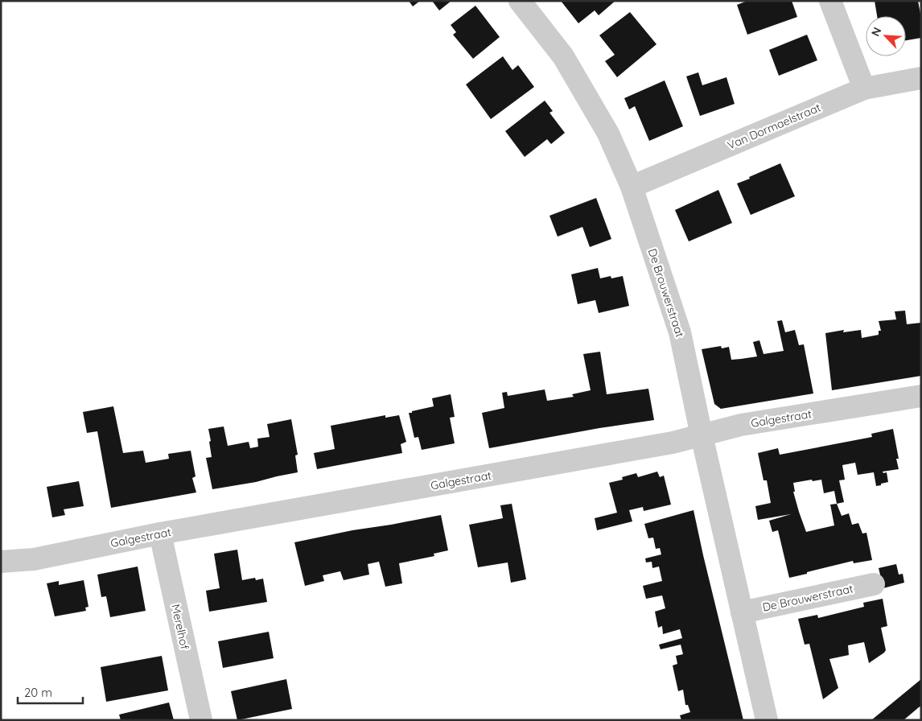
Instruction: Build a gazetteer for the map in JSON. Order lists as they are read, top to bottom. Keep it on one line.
{"streets":{"street":["Van Dormaelstraat","De Brouwerstraat","Galgestraat","Merelhof"]},"crossings":[["Van Dormaelstraat","De Brouwerstraat"],["De Brouwerstraat","Galgestraat"],["Galgestraat","Merelhof"]],"scale_bar":"20 m","north":"top left"}
